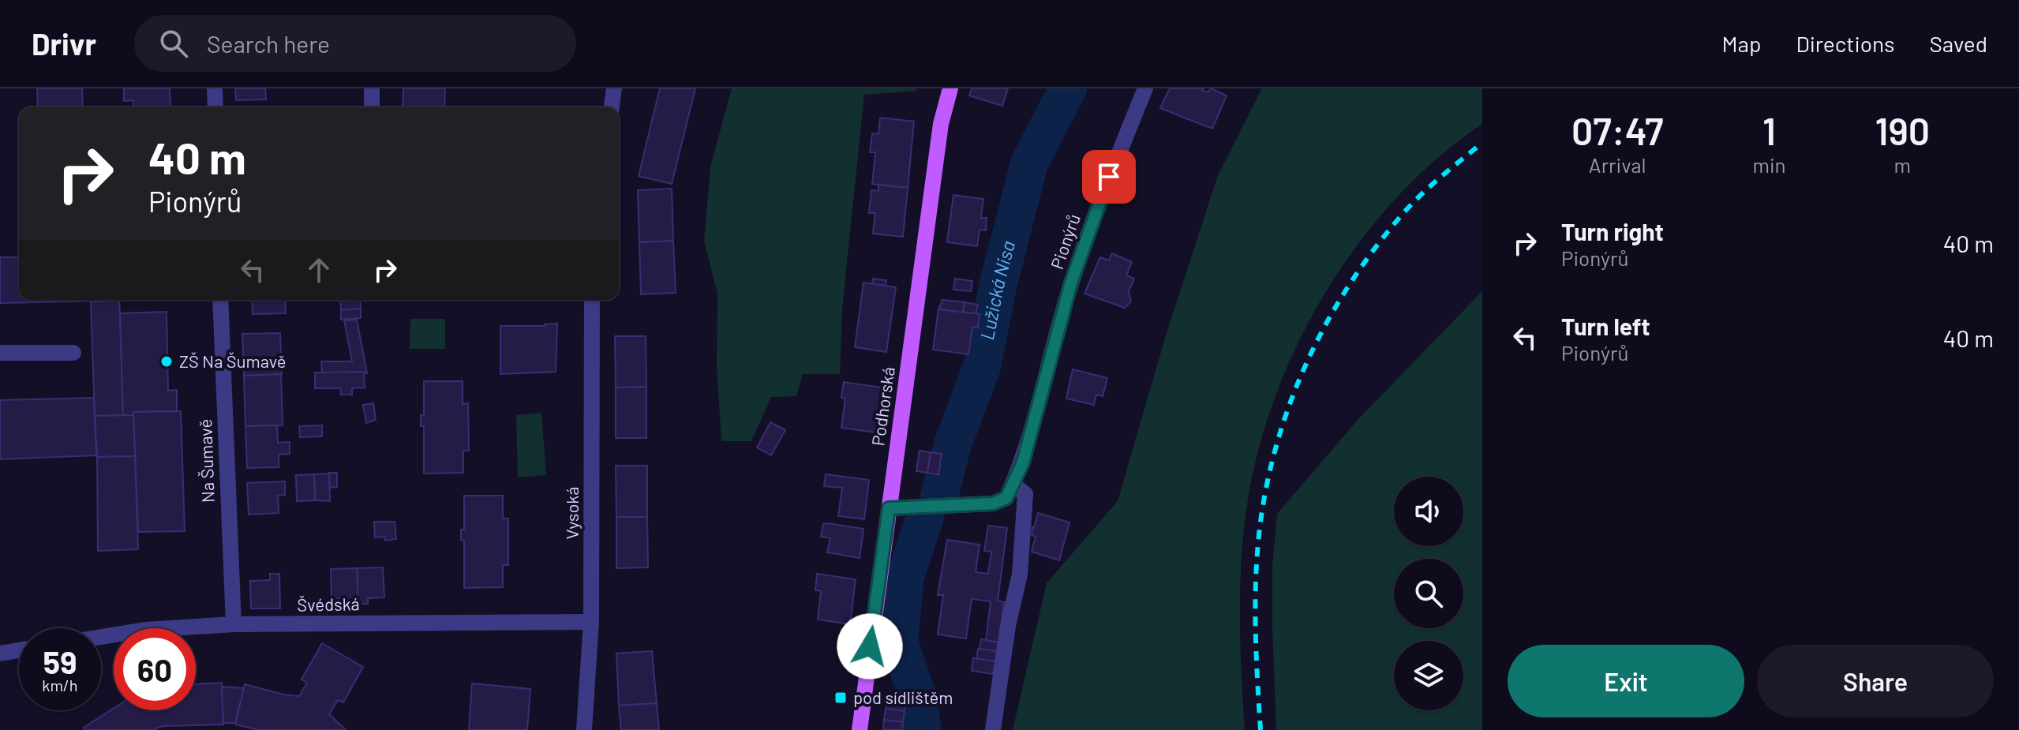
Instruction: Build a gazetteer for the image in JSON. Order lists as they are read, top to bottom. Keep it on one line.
{"streets":{"main road":["Podhorská"],"street":["Pionýrů","Na Šumavě","Vysoká","Švédská"]},"crossings":[["Pionýrů","Podhorská"],["Na Šumavě","Švédská"],["Vysoká","Švédská"]],"water":["Lužická Nisa"],"places":{"other":["ZŠ Na Šumavě"],"transit":["pod sídlištěm"]},"page":{"header":"Drivr","search":"Search here","nav":["Map","Directions","Saved"],"eta":["07:47","Arrival","1","min","190","m"],"turn":["40 m","Pionýrů"],"list":[{"name":"Turn right","note":"Pionýrů","value":"40 m"},{"name":"Turn left","note":"Pionýrů","value":"40 m"}],"speed":"59 km/h","limit":"60","buttons":["Exit","Share"]}}
